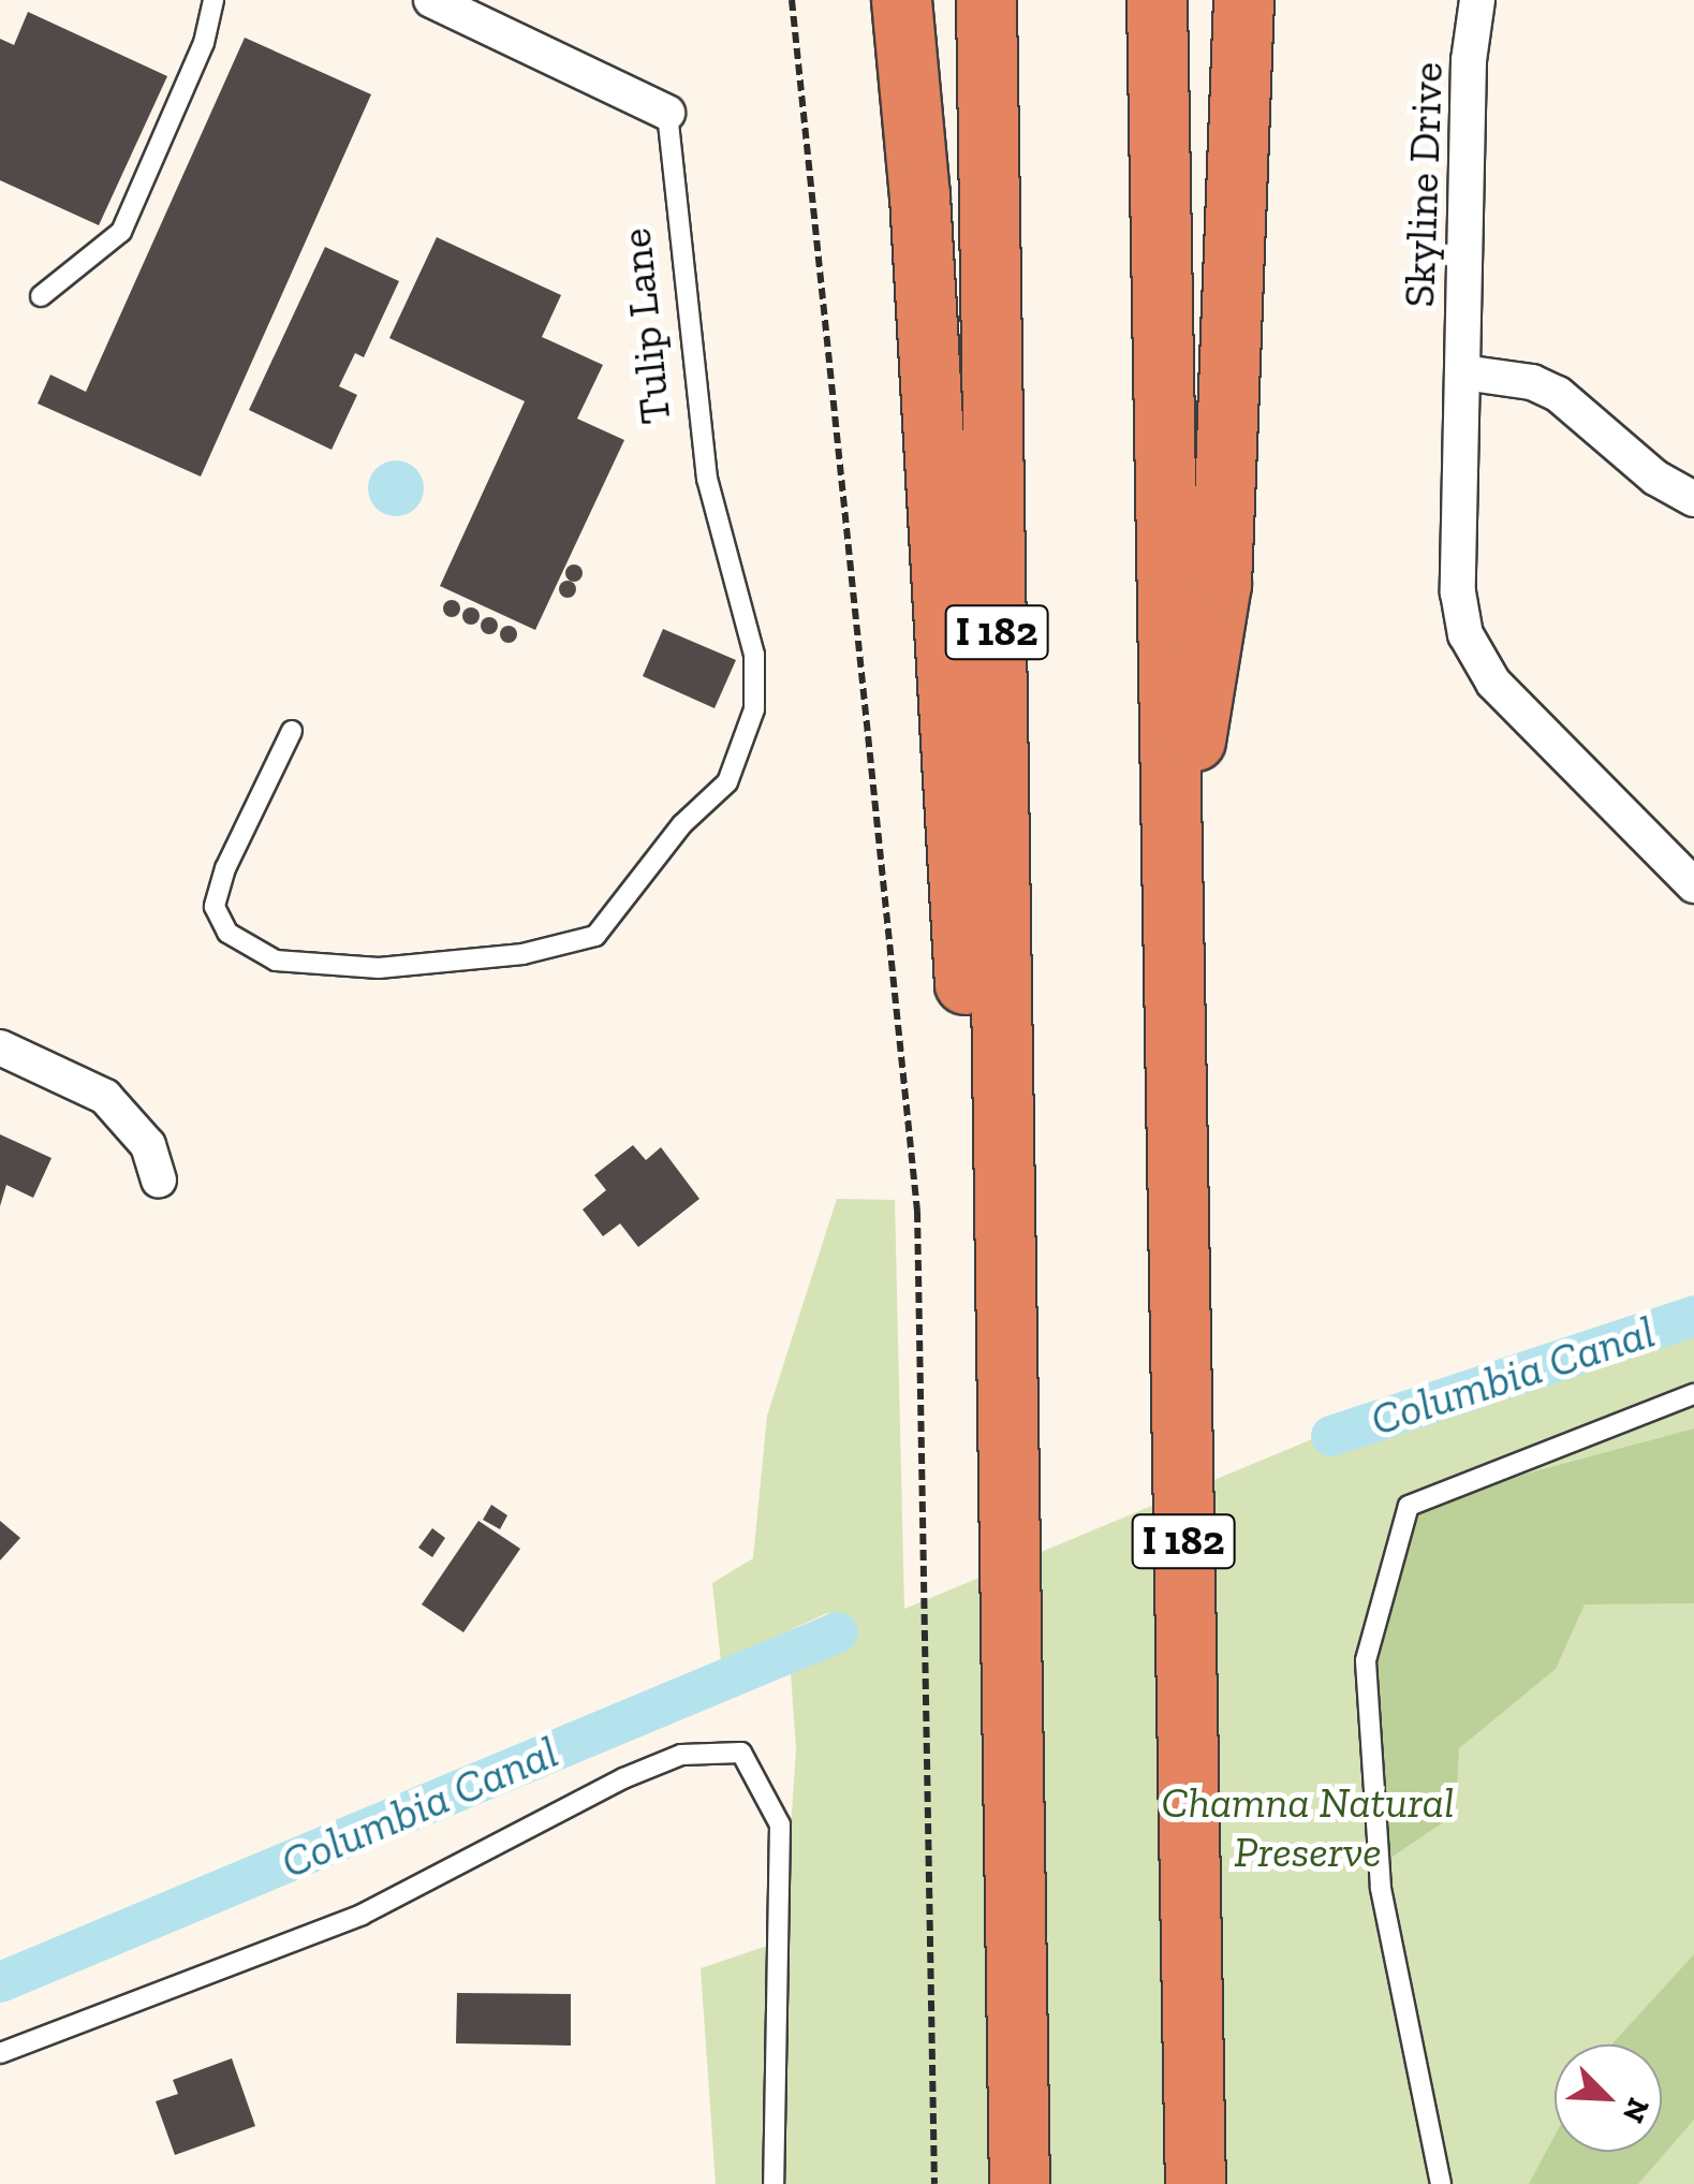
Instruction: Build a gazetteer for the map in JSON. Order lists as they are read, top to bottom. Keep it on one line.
{"streets":{"highway":["I 182"],"street":["Skyline Drive","Tulip Lane"]},"water":["Columbia Canal"],"parks":["Chamna Natural Preserve"],"north":"bottom right"}
